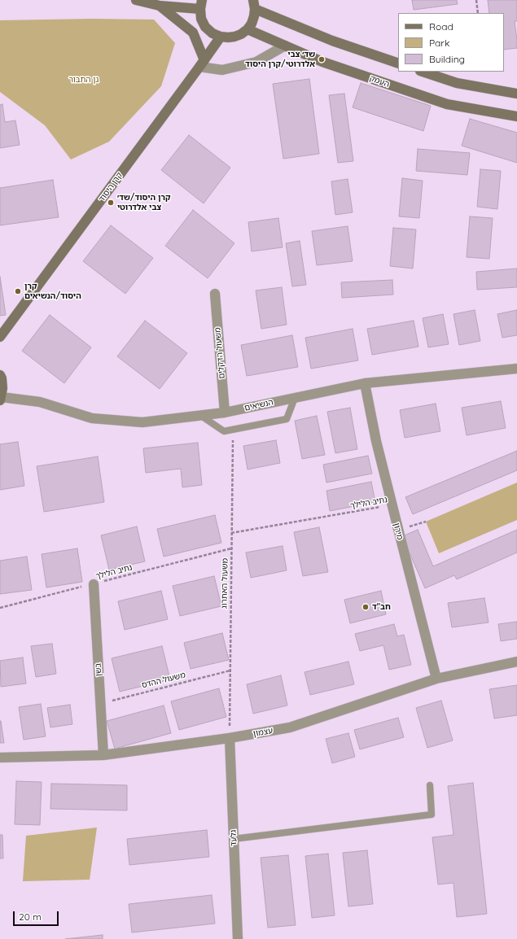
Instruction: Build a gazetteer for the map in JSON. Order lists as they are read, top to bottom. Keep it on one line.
{"streets":{"main road":["העמק","קרן היסוד"],"street":["משעול הדקלים","הנשיאים","מירון","בשן","עצמון","גלעד"],"path":["נתיב הלילך","משעול האתרוג","משעול ההדס"]},"crossings":[["משעול הדקלים","הנשיאים"],["הנשיאים","מירון"],["נתיב הלילך","מירון"],["נתיב הלילך","משעול האתרוג"],["נתיב הלילך","בשן"],["מירון","עצמון"],["משעול האתרוג","משעול ההדס"],["משעול האתרוג","עצמון"],["משעול האתרוג","גלעד"],["בשן","משעול ההדס"],["בשן","עצמון"],["עצמון","גלעד"]],"parks":["גן התבור"],"places":["שד׳ צבי אלדרוטי/קרן היסוד","קרן היסוד/שד׳ צבי אלדרוטי","קרן היסוד/הנשיאים","חב\"ד"],"legend":["Road","Park","Building"],"scale_bar":"20 m"}
